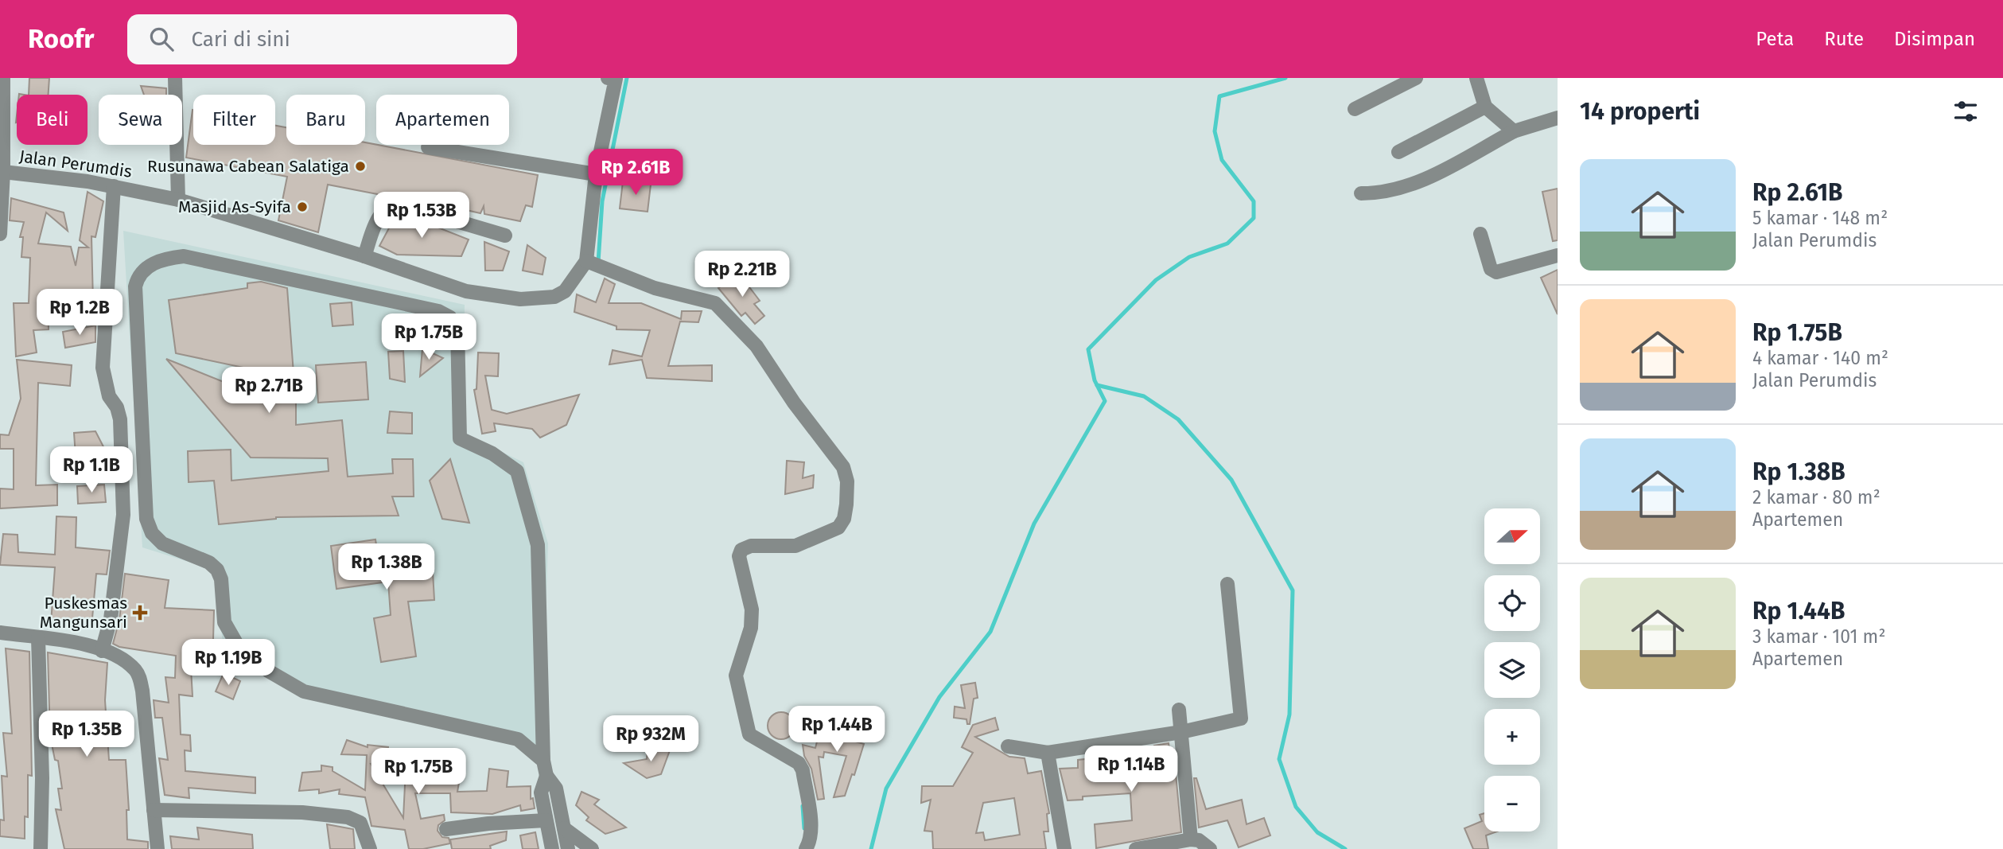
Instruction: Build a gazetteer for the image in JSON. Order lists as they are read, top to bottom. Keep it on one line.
{"streets":{"street":["Jalan Perumdis"]},"places":{"other":["Rusunawa Cabean Salatiga","Masjid As-Syifa"],"health":["Puskesmas Mangunsari"]},"north":"right","page":{"header":"Roofr","search":"Cari di sini","nav":["Peta","Rute","Disimpan"],"heading":"14 properti","chip":["Beli","Sewa","Filter","Baru","Apartemen"],"list":[{"name":"Rp 2.61B","note":"5 kamar · 148 m² · Jalan Perumdis"},{"name":"Rp 1.75B","note":"4 kamar · 140 m² · Jalan Perumdis"},{"name":"Rp 1.38B","note":"2 kamar · 80 m² · Apartemen"},{"name":"Rp 1.44B","note":"3 kamar · 101 m² · Apartemen"}],"price":["Rp 2.61B","Rp 1.53B","Rp 2.21B","Rp 1.2B","Rp 1.75B","Rp 2.71B","Rp 1.1B","Rp 1.38B","Rp 1.19B","Rp 1.44B","Rp 1.35B","Rp 932M","Rp 1.14B","Rp 1.75B"],"map_buttons":["+","−"]}}
